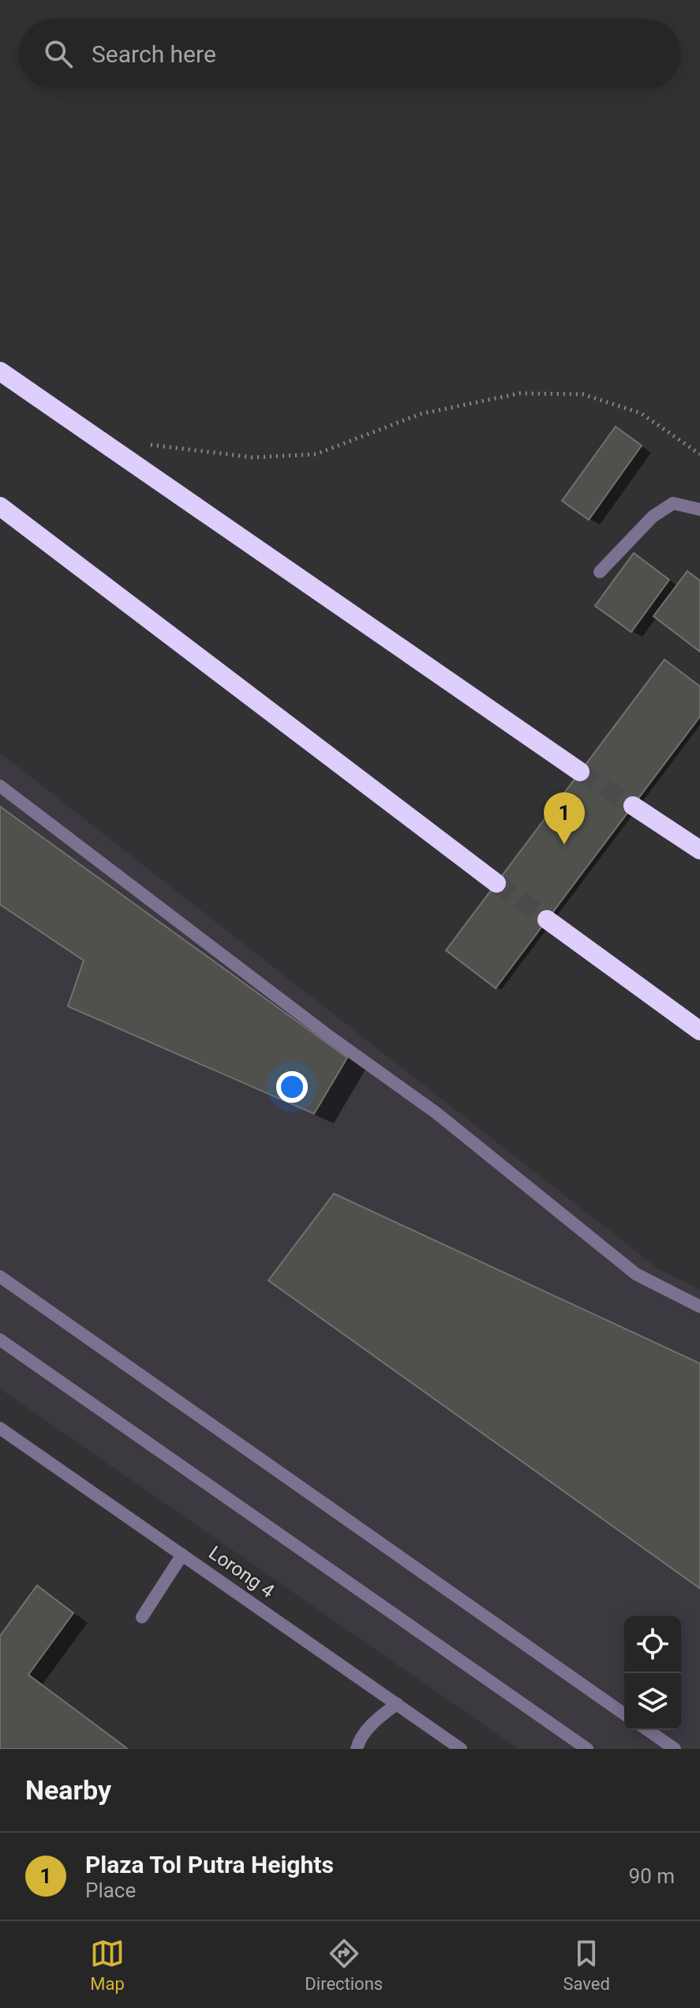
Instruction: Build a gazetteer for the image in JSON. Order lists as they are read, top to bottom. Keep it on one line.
{"streets":{"street":["Lorong 4"]},"page":{"search":"Search here","pins":"1","heading":"Nearby","list":[{"mark":"1","name":"Plaza Tol Putra Heights","note":"Place","value":"90 m"}],"nav":["Map","Directions","Saved"]}}
